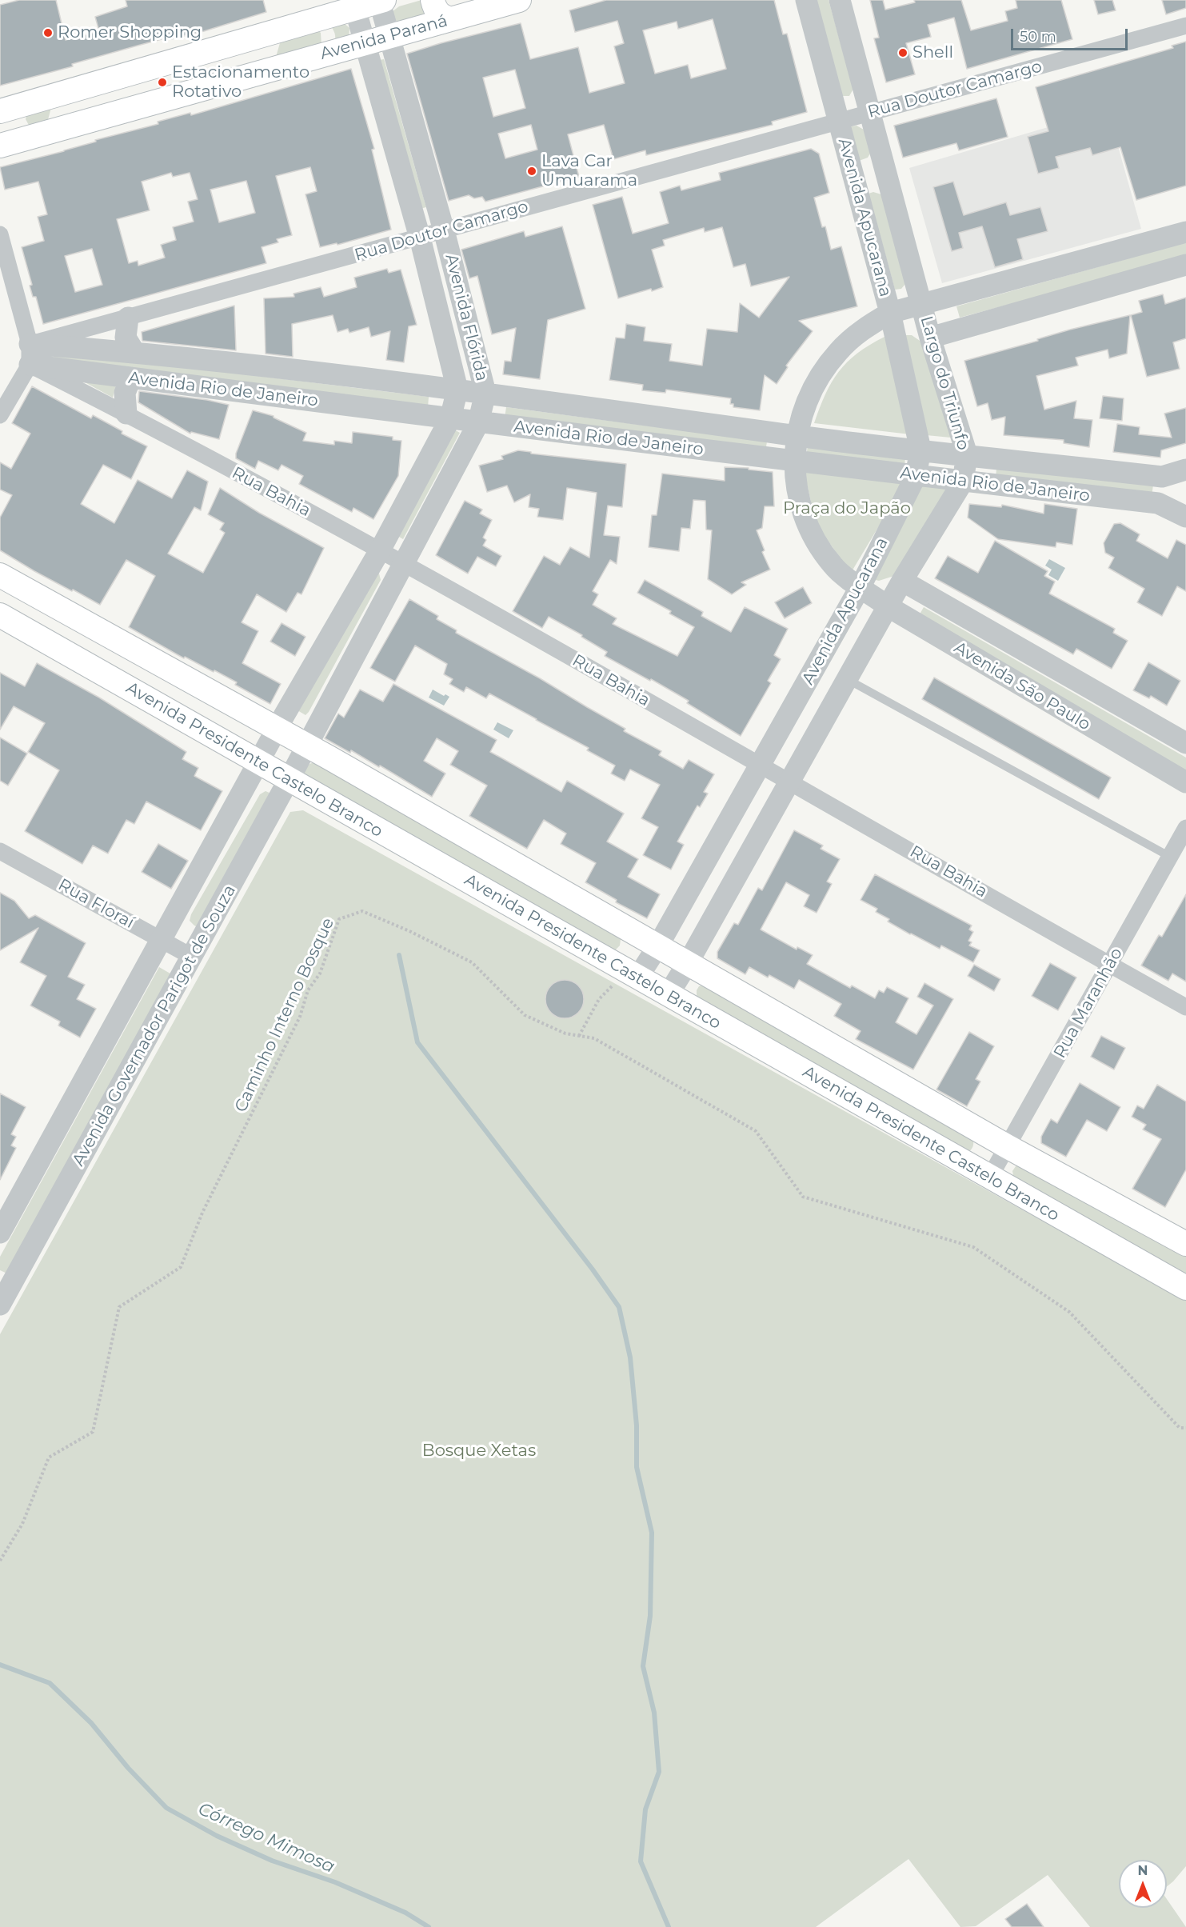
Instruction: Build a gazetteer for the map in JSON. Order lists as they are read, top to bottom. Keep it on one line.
{"streets":{"main road":["Avenida Paraná","Avenida Presidente Castelo Branco"],"street":["Rua Doutor Camargo","Avenida Apucarana","Avenida Flórida","Largo do Triunfo","Avenida Rio de Janeiro","Rua Bahia","Avenida São Paulo","Rua Floraí","Rua Maranhão","Avenida Governador Parigot de Souza"],"path":["Caminho Interno Bosque"]},"crossings":[["Avenida Paraná","Avenida Flórida"],["Rua Doutor Camargo","Avenida Apucarana"],["Rua Doutor Camargo","Avenida Flórida"],["Rua Doutor Camargo","Avenida Rio de Janeiro"],["Rua Doutor Camargo","Rua Bahia"],["Avenida Apucarana","Largo do Triunfo"],["Avenida Apucarana","Avenida Rio de Janeiro"],["Avenida Apucarana","Rua Bahia"],["Avenida Apucarana","Avenida São Paulo"],["Avenida Apucarana","Avenida Presidente Castelo Branco"],["Avenida Flórida","Avenida Rio de Janeiro"],["Avenida Flórida","Rua Bahia"],["Avenida Flórida","Avenida Governador Parigot de Souza"],["Largo do Triunfo","Avenida Rio de Janeiro"],["Largo do Triunfo","Avenida São Paulo"],["Avenida Rio de Janeiro","Rua Bahia"],["Rua Bahia","Rua Maranhão"],["Avenida Presidente Castelo Branco","Rua Maranhão"],["Avenida Presidente Castelo Branco","Avenida Governador Parigot de Souza"],["Rua Floraí","Avenida Governador Parigot de Souza"]],"water":["Córrego Mimosa"],"parks":["Praça do Japão","Bosque Xetas"],"places":["Romer Shopping","Shell","Estacionamento Rotativo","Lava Car Umuarama"],"scale_bar":"50 m","north":"top"}
